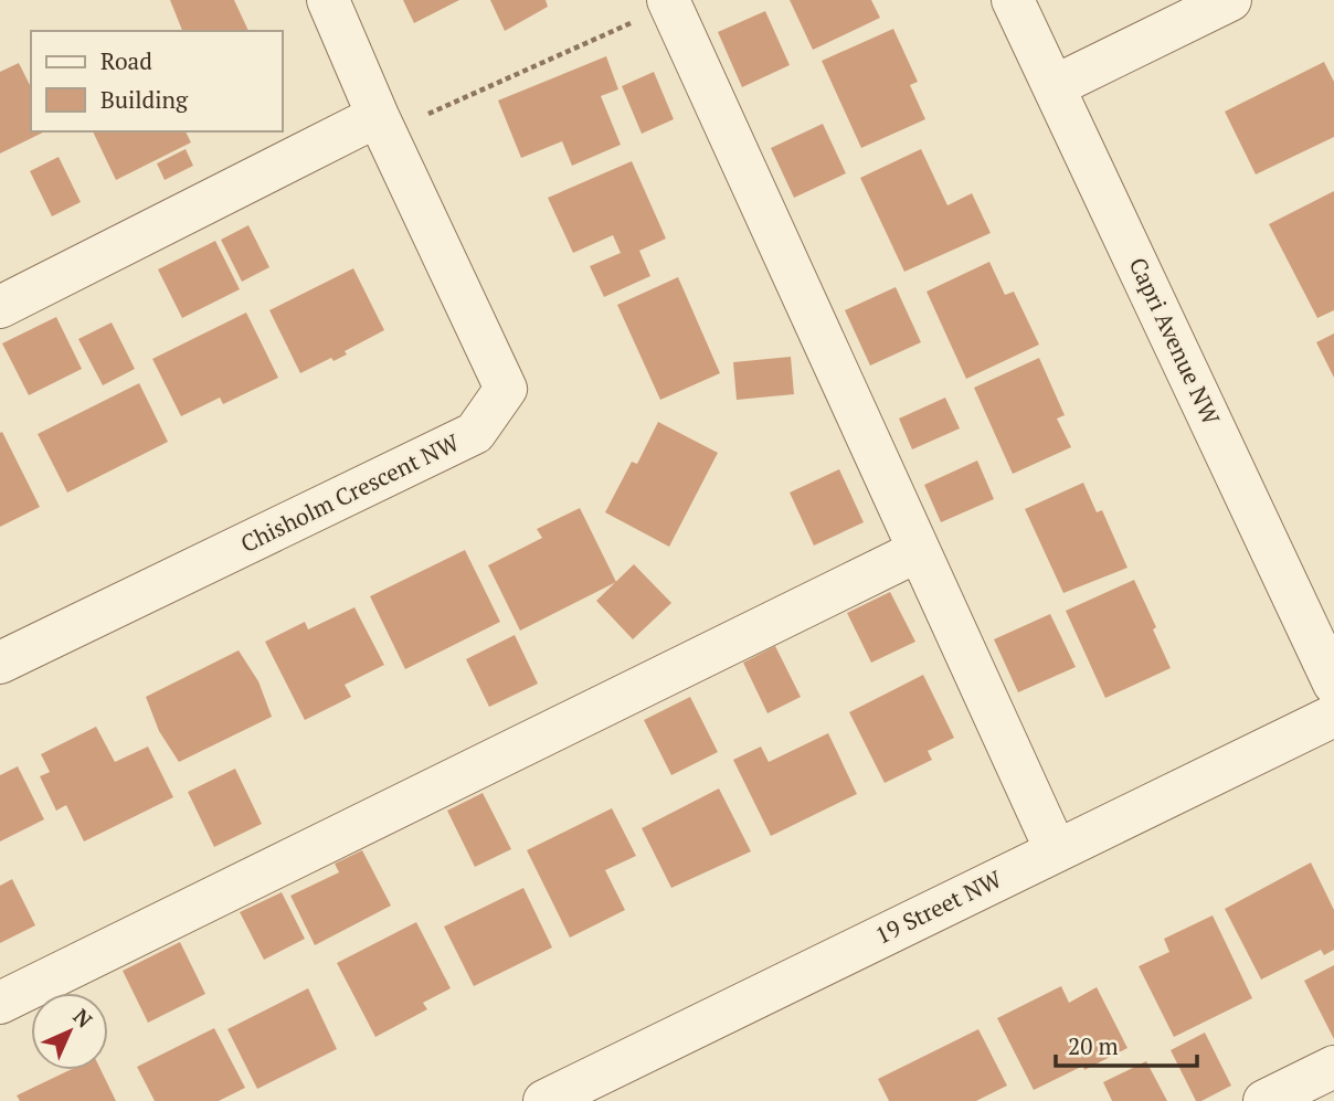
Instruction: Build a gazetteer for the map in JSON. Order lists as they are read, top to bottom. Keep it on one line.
{"streets":{"street":["Capri Avenue NW","Chisholm Crescent NW","19 Street NW"]},"legend":["Road","Building"],"scale_bar":"20 m","north":"top right"}
